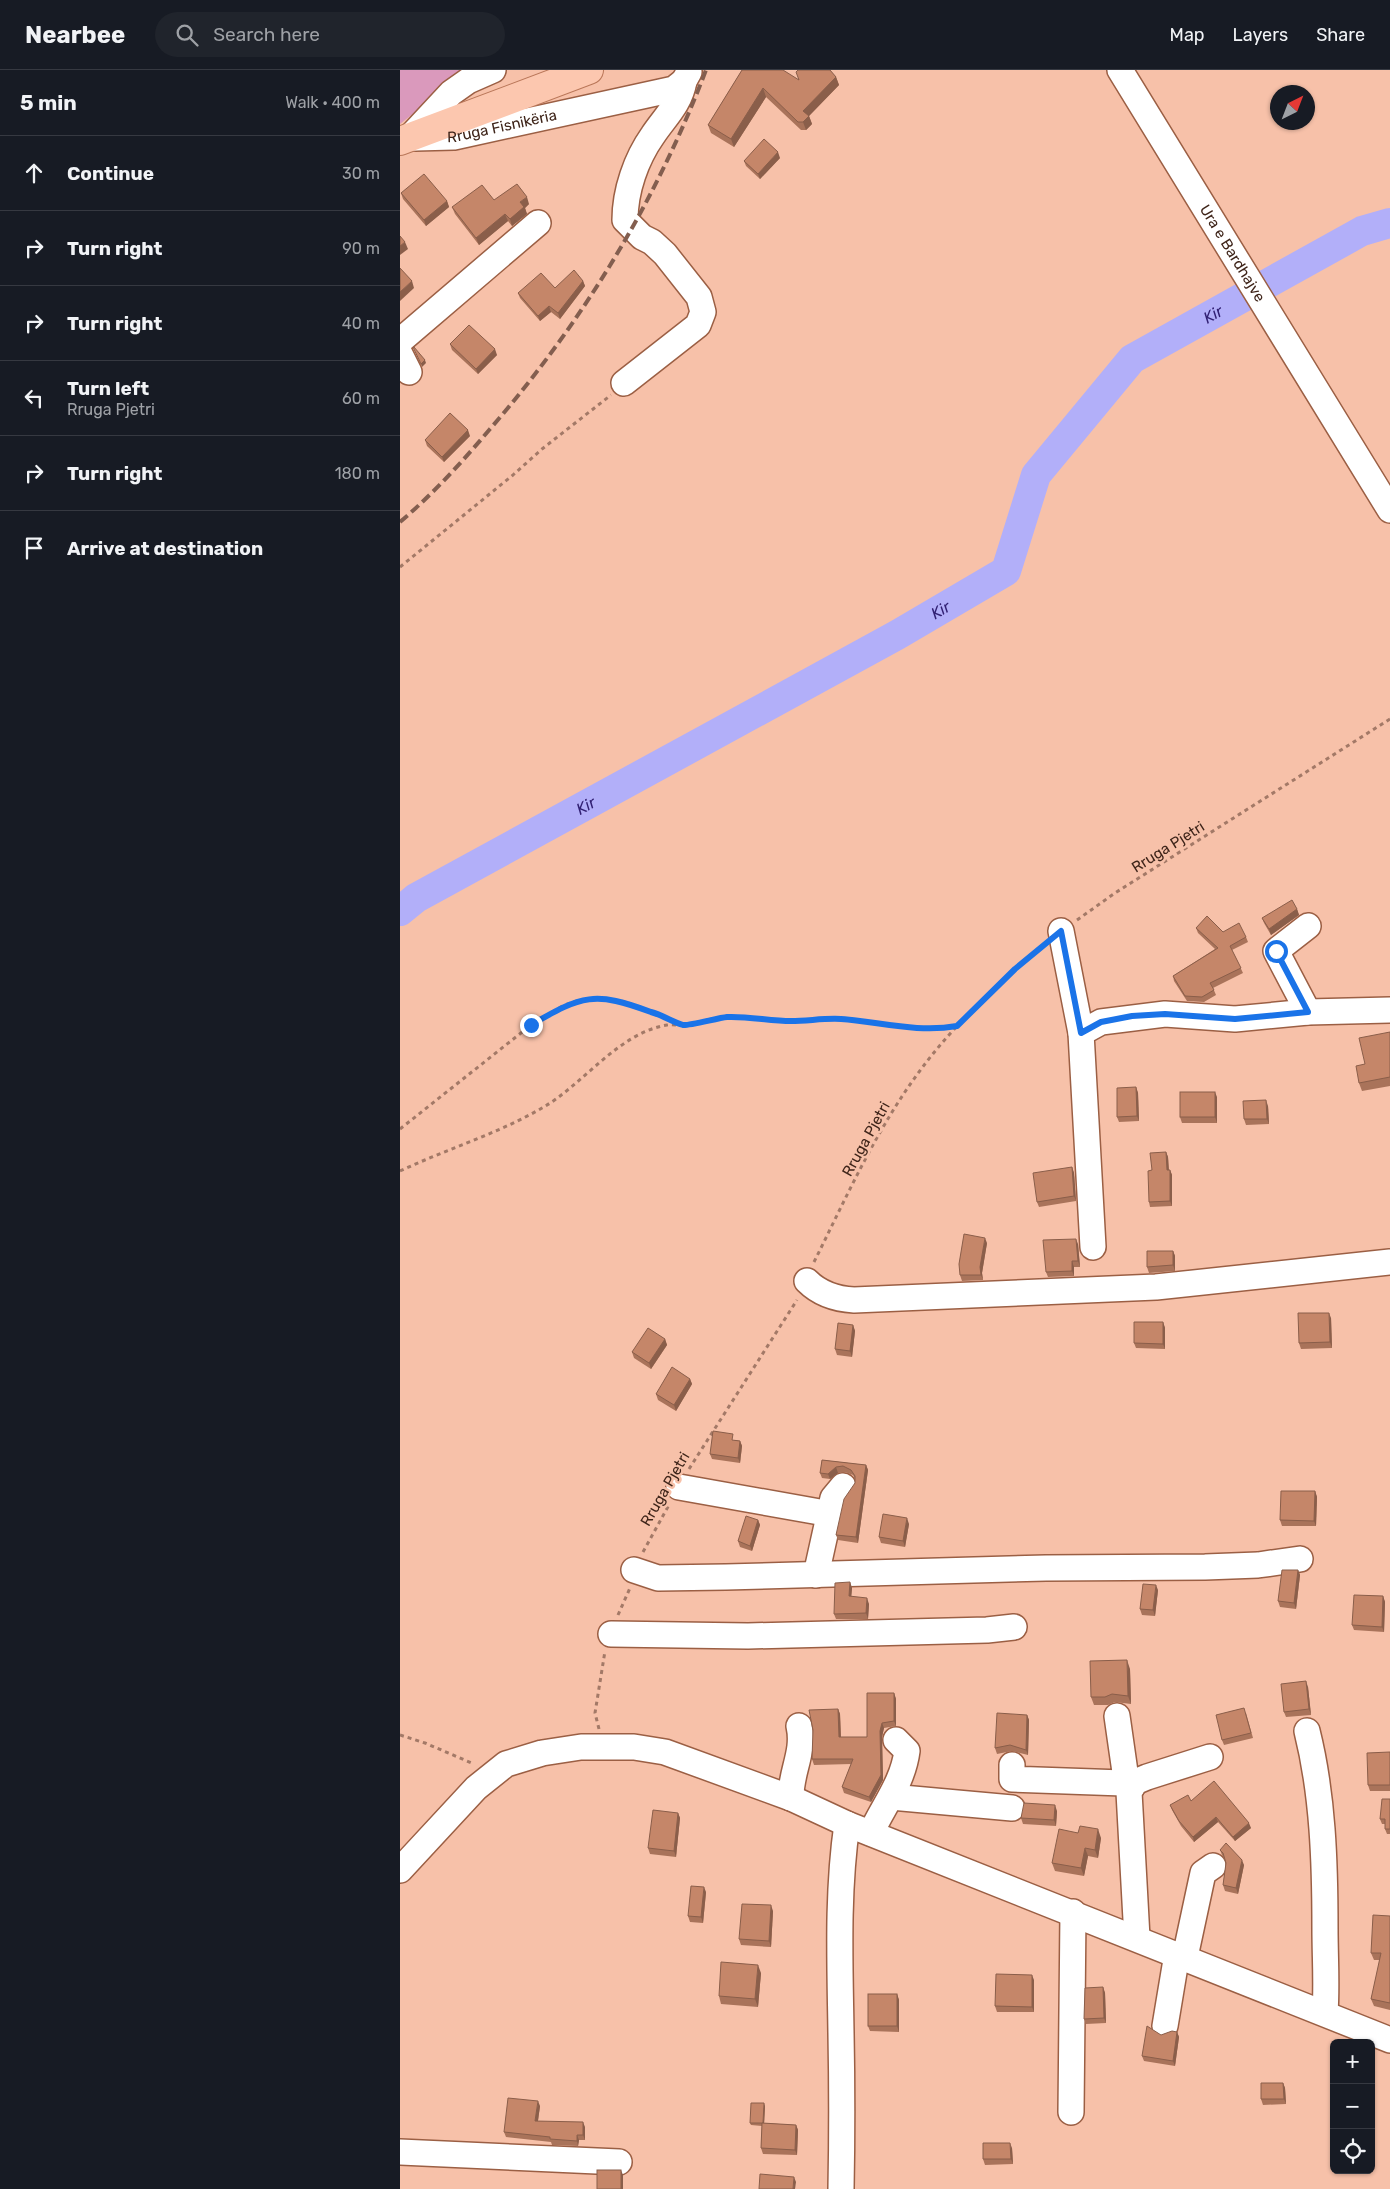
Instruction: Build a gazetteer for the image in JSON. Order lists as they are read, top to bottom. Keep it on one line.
{"streets":{"street":["Rruga Fisnikëria","Ura e Bardhajve"],"path":["Rruga Pjetri"]},"water":["Kir"],"north":"top right","page":{"header":"Nearbee","search":"Search here","nav":["Map","Layers","Share"],"heading":["5 min","Walk · 400 m"],"list":[["Continue","30 m"],["Turn right","90 m"],["Turn right","40 m"],["Turn left","Rruga Pjetri","60 m"],["Turn right","180 m"],"Arrive at destination"],"map_buttons":["+","−"]}}
